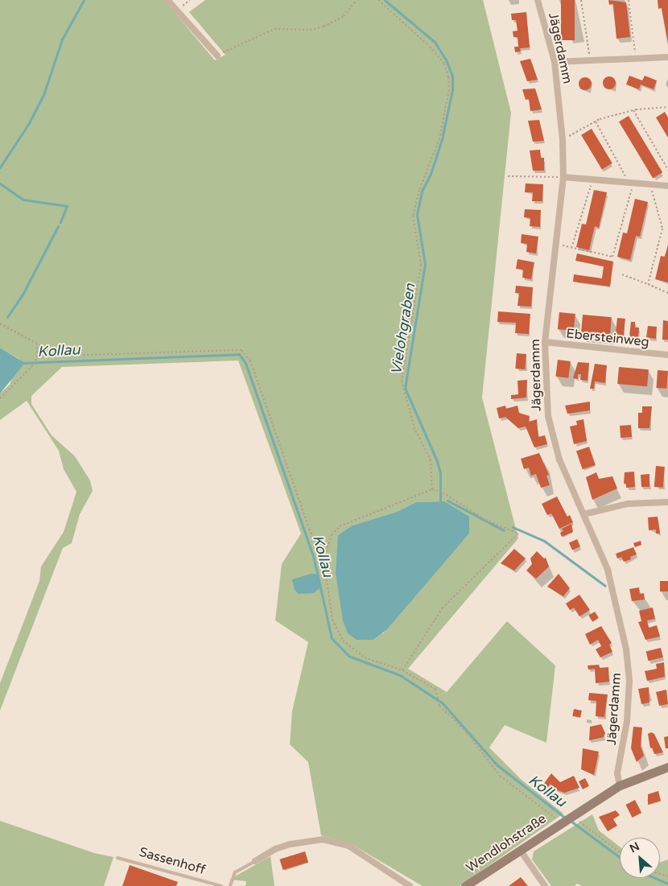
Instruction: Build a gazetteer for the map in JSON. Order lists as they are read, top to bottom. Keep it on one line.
{"streets":{"street":["Jägerdamm","Ebersteinweg","Wendlohstraße"],"lane":["Sassenhoff"]},"crossings":[["Jägerdamm","Ebersteinweg"],["Jägerdamm","Wendlohstraße"]],"water":["Vielohgraben","Kollau"],"north":"top left"}
